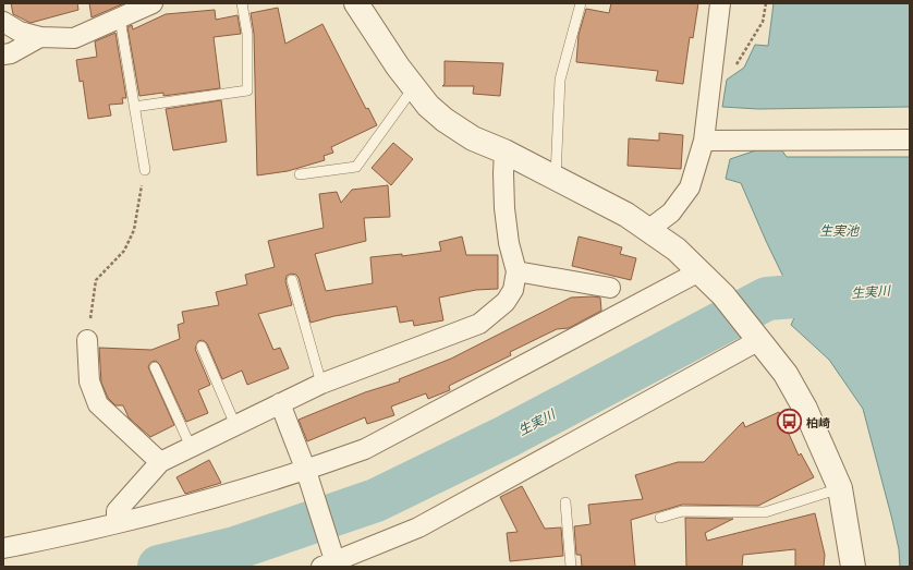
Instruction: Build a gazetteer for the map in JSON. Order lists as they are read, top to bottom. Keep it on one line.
{"water":["生実池","生実川"],"places":{"bus stop":["柏崎"]}}
